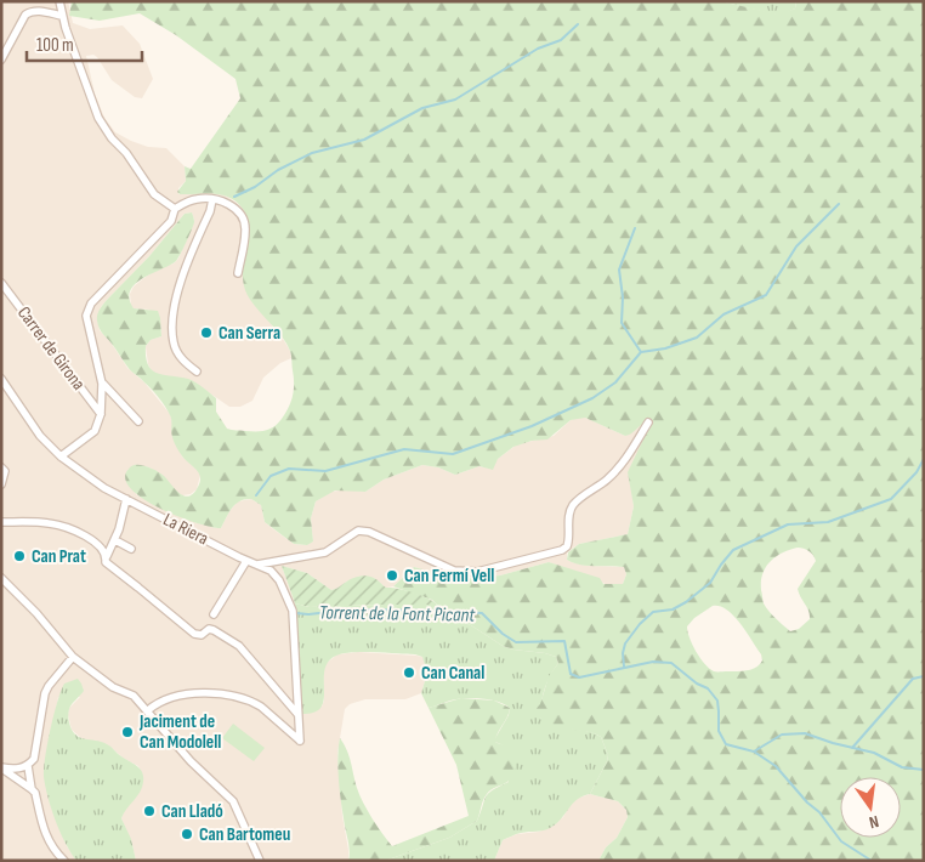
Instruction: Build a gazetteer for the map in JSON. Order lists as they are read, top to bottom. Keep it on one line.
{"streets":{"street":["Carrer de Girona","La Riera"]},"water":["Torrent de la Font Picant"],"places":["Can Serra","Can Prat","Can Fermí Vell","Can Canal","Jaciment de Can Modolell","Can Lladó","Can Bartomeu"],"scale_bar":"100 m","north":"bottom"}
